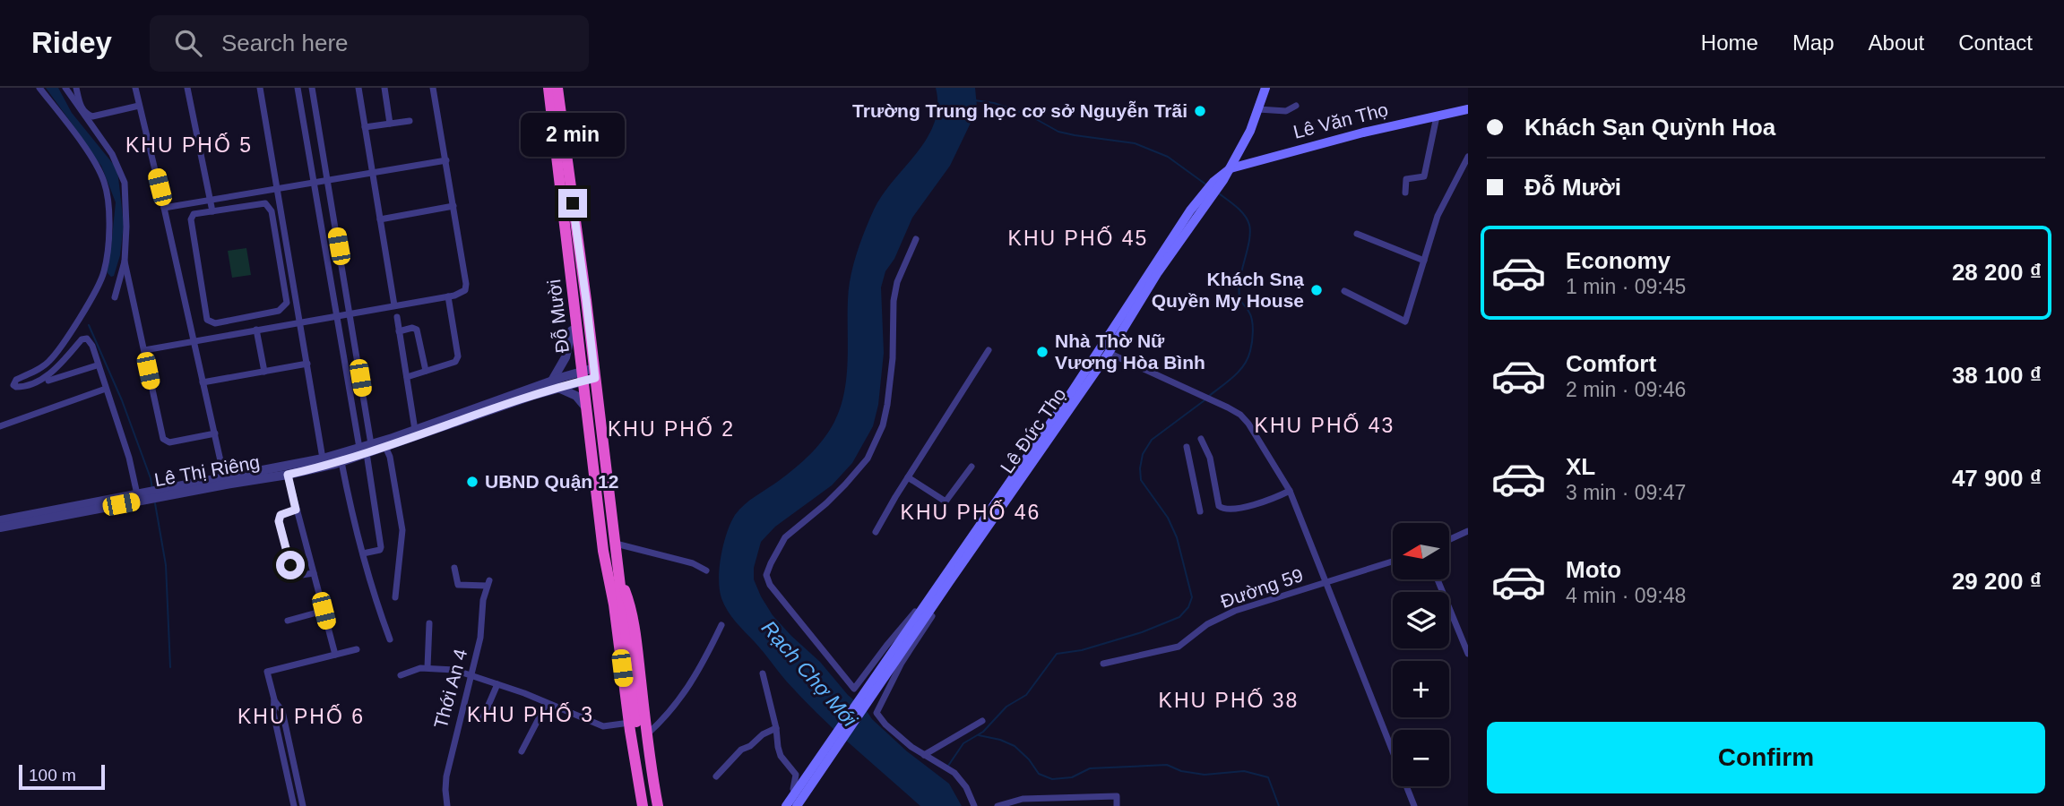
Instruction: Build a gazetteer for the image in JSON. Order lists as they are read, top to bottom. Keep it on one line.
{"streets":{"highway":["Đỗ Mười"],"main road":["Lê Văn Thọ","Lê Đức Thọ"],"street":["Lê Thị Riêng","Đường 59","Thới An 4"]},"crossings":[["Lê Văn Thọ","Lê Đức Thọ"],["Đỗ Mười","Lê Thị Riêng"]],"districts":["KHU PHỐ 5","KHU PHỐ 45","KHU PHỐ 43","KHU PHỐ 2","KHU PHỐ 46","KHU PHỐ 38","KHU PHỐ 3","KHU PHỐ 6"],"water":["Rạch Chợ Mới"],"places":["Trường Trung học cơ sở Nguyễn Trãi","Khách Snạ Quyền My House","Nhà Thờ Nữ Vương Hòa Bình","UBND Quận 12"],"scale_bar":"100 m","north":"left","page":{"header":"Ridey","search":"Search here","nav":["Home","Map","About","Contact"],"banner":["Khách Sạn Quỳnh Hoa","Đỗ Mười"],"bubble":"2 min","list":[{"name":"Economy","note":"1 min · 09:45","value":"28 200 ₫"},{"name":"Comfort","note":"2 min · 09:46","value":"38 100 ₫"},{"name":"XL","note":"3 min · 09:47","value":"47 900 ₫"},{"name":"Moto","note":"4 min · 09:48","value":"29 200 ₫"}],"map_buttons":["+","−"],"buttons":"Confirm","scale":"100 m"}}
